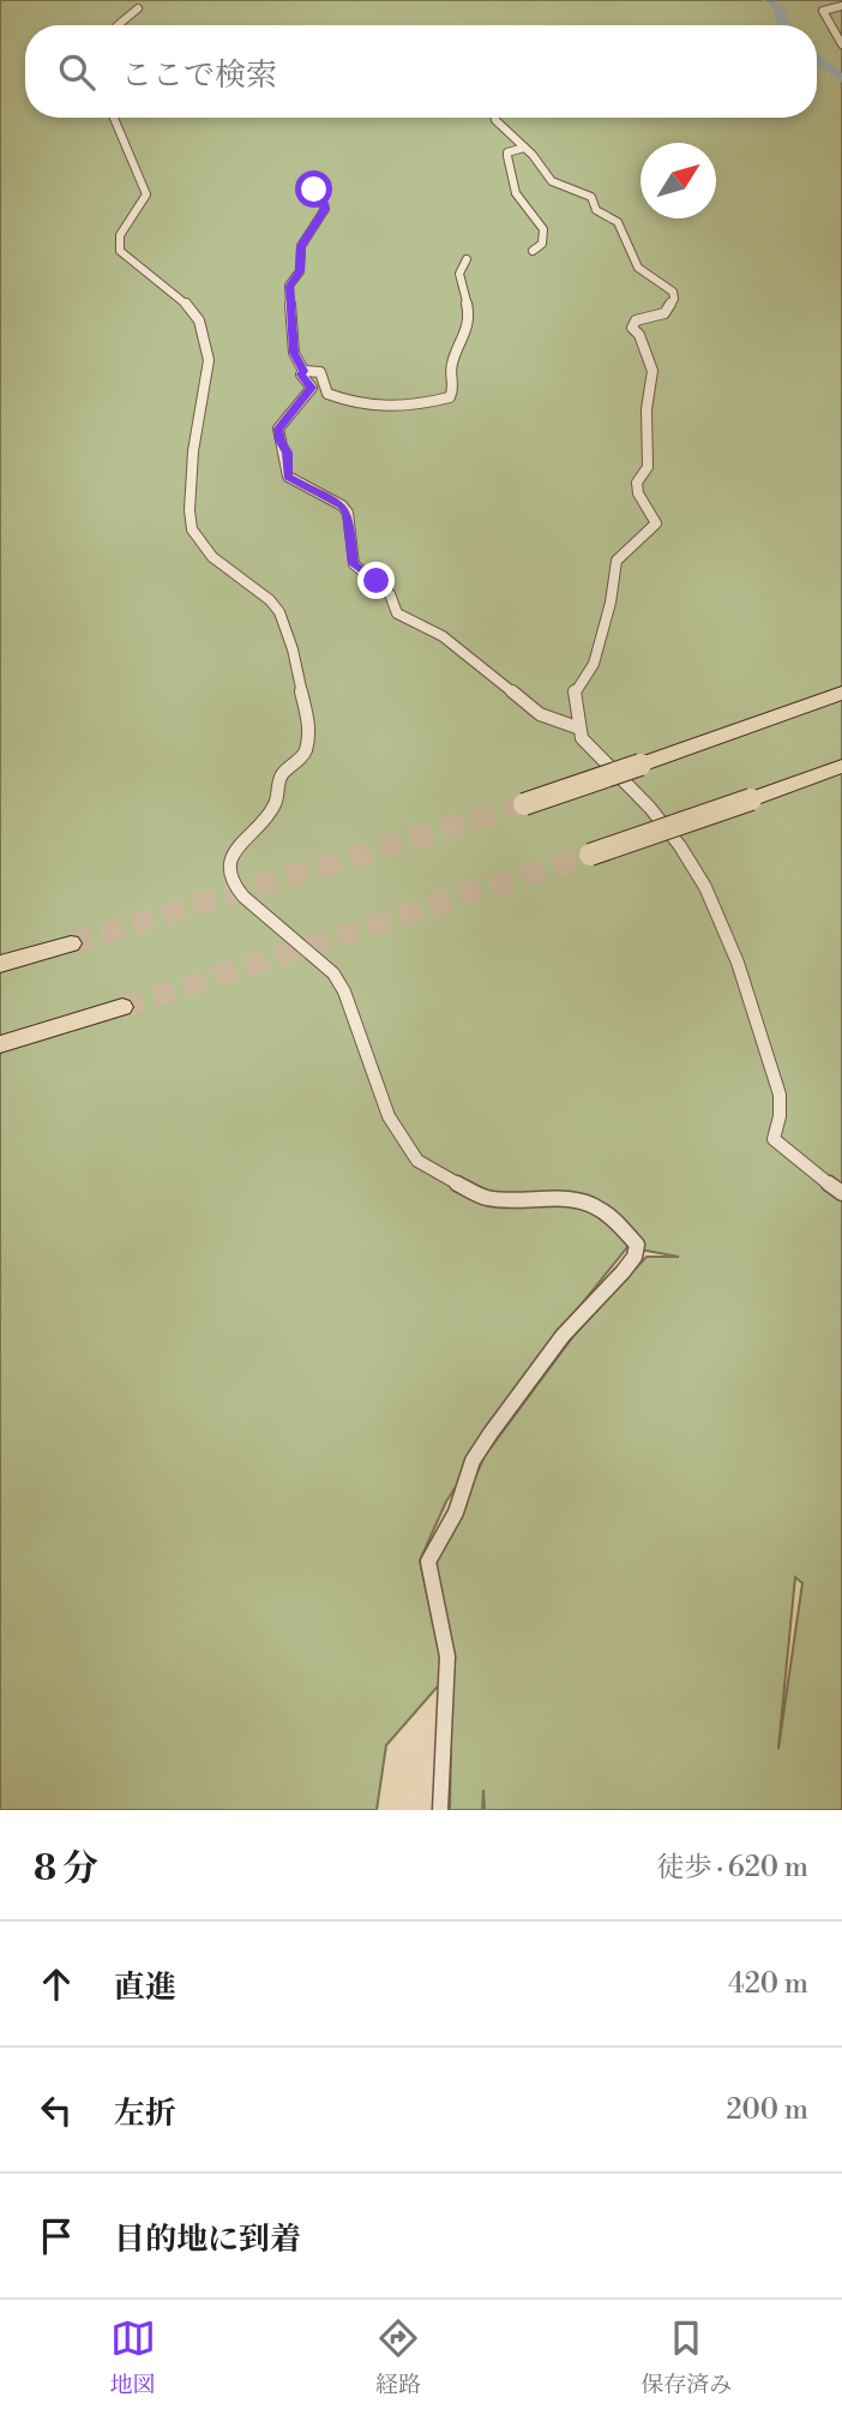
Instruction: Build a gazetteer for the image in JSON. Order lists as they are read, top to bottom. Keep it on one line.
{"north":"top right","page":{"search":"ここで検索","heading":["8 分","徒歩 · 620 m"],"list":[["直進","420 m"],["左折","200 m"],"目的地に到着"],"nav":["地図","経路","保存済み"]}}
